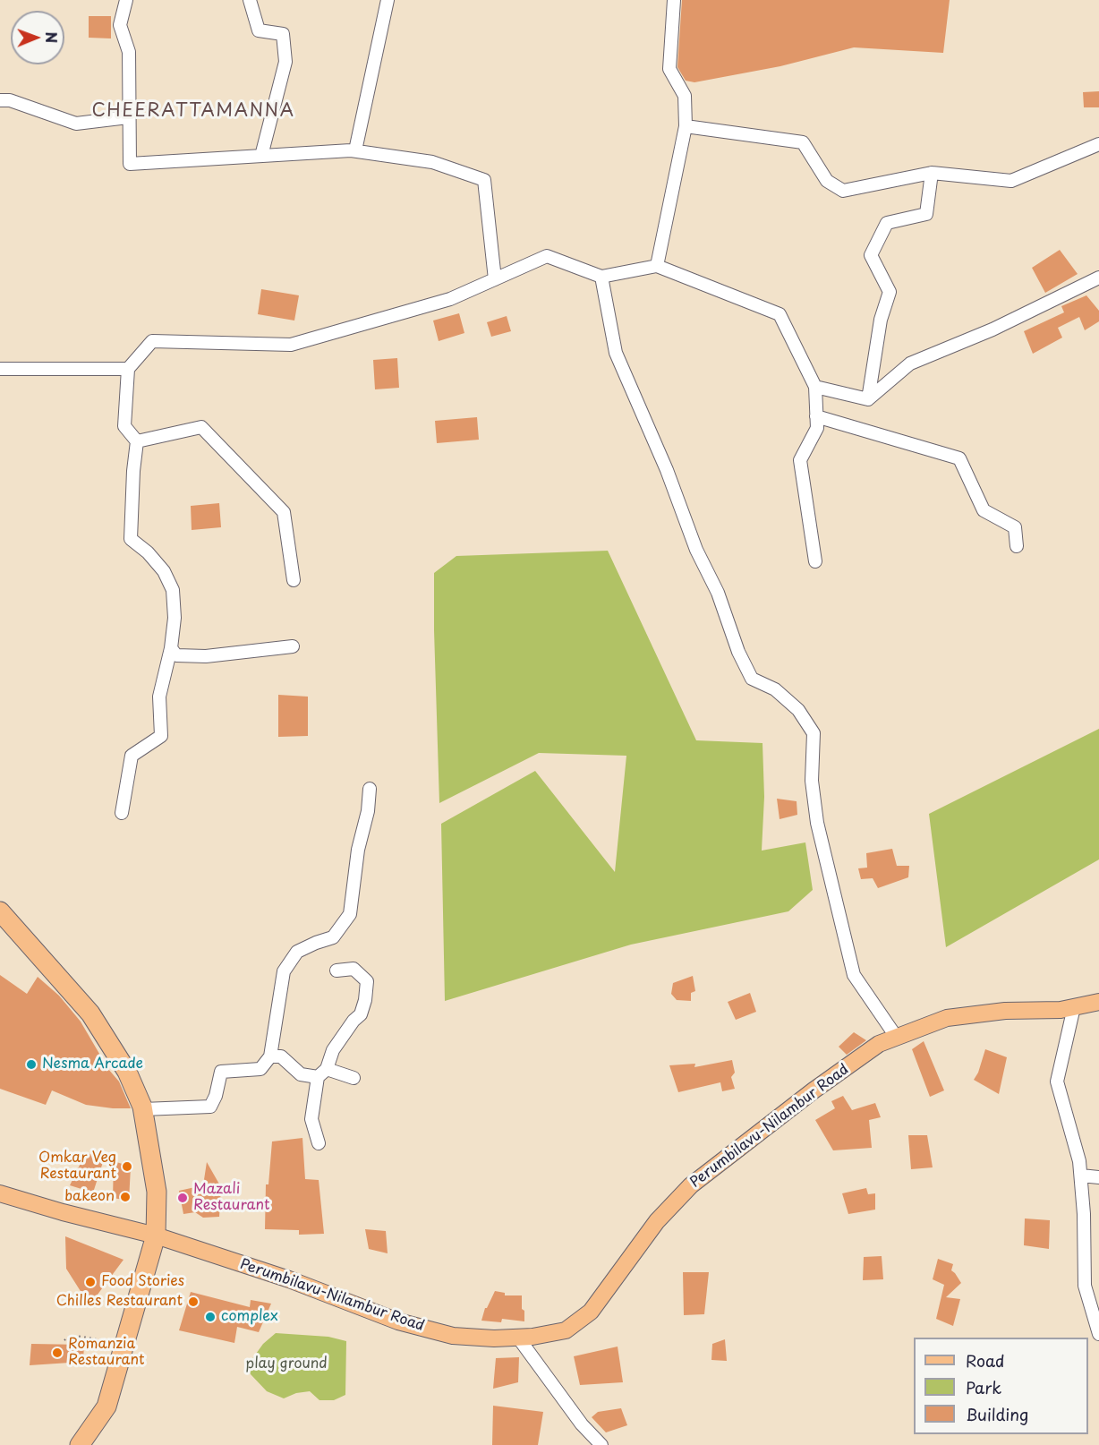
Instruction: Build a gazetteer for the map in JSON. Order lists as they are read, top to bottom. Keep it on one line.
{"streets":{"main road":["Perumbilavu-Nilambur Road"]},"districts":["CHEERATTAMANNA"],"parks":["play ground"],"places":["Nesma Arcade","Omkar Veg Restaurant","bakeon","Mazali Restaurant","Food Stories","Chilles Restaurant","complex","Romanzia Restaurant"],"legend":["Road","Park","Building"],"north":"right"}
